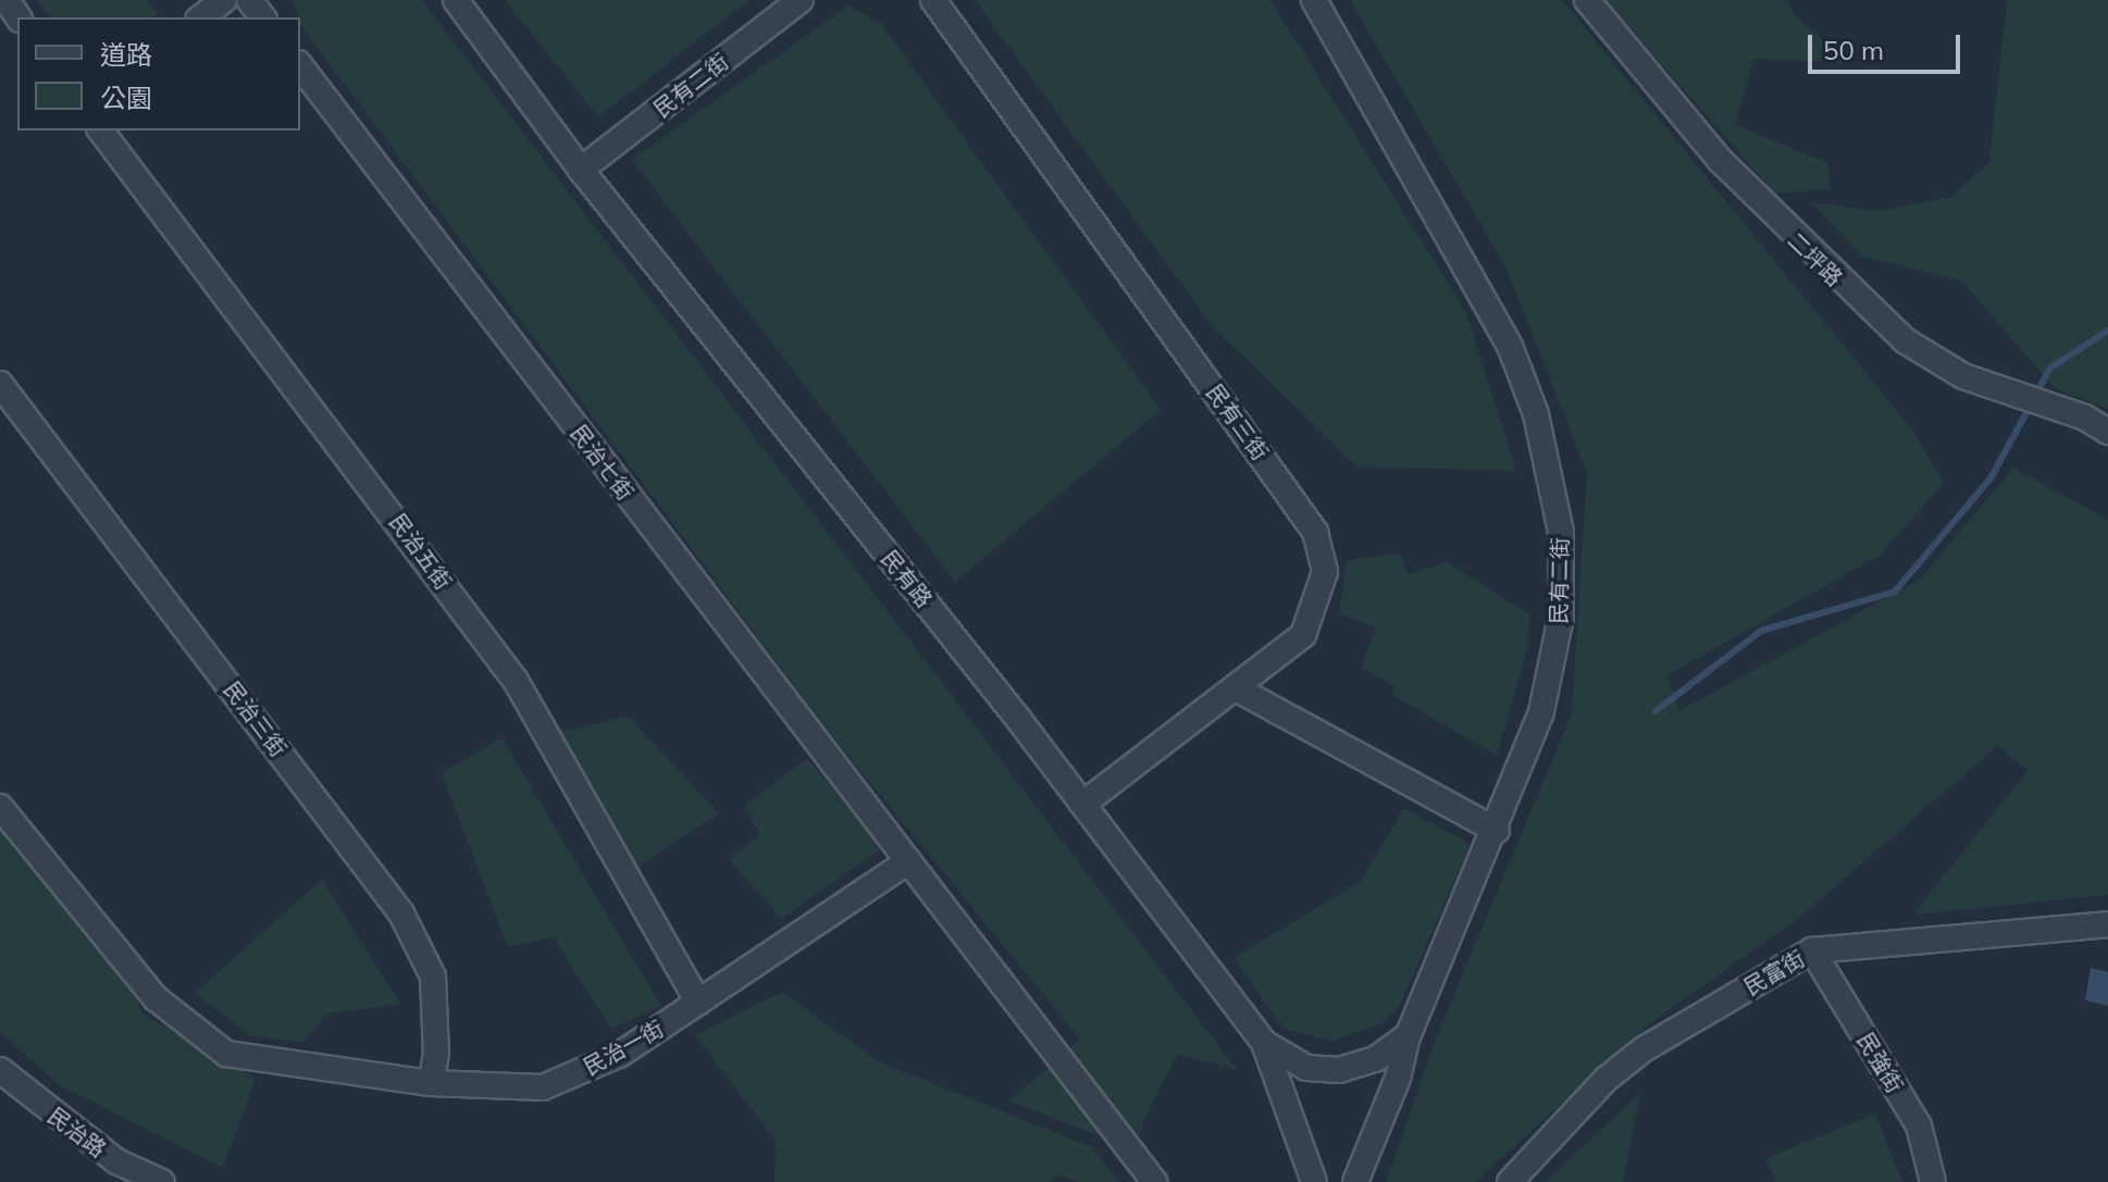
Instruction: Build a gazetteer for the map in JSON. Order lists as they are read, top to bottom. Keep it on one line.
{"streets":{"street":["民有二街","二坪路","民有三街","民治七街","民治五街","民有路","民治三街","民富街","民治一街","民強街","民治路"]},"crossings":[["民有二街","民有路"],["民有三街","民有路"],["民治七街","民治一街"],["民治五街","民治一街"],["民治三街","民治一街"],["民富街","民強街"]],"legend":["道路","公園"],"scale_bar":"50 m"}
